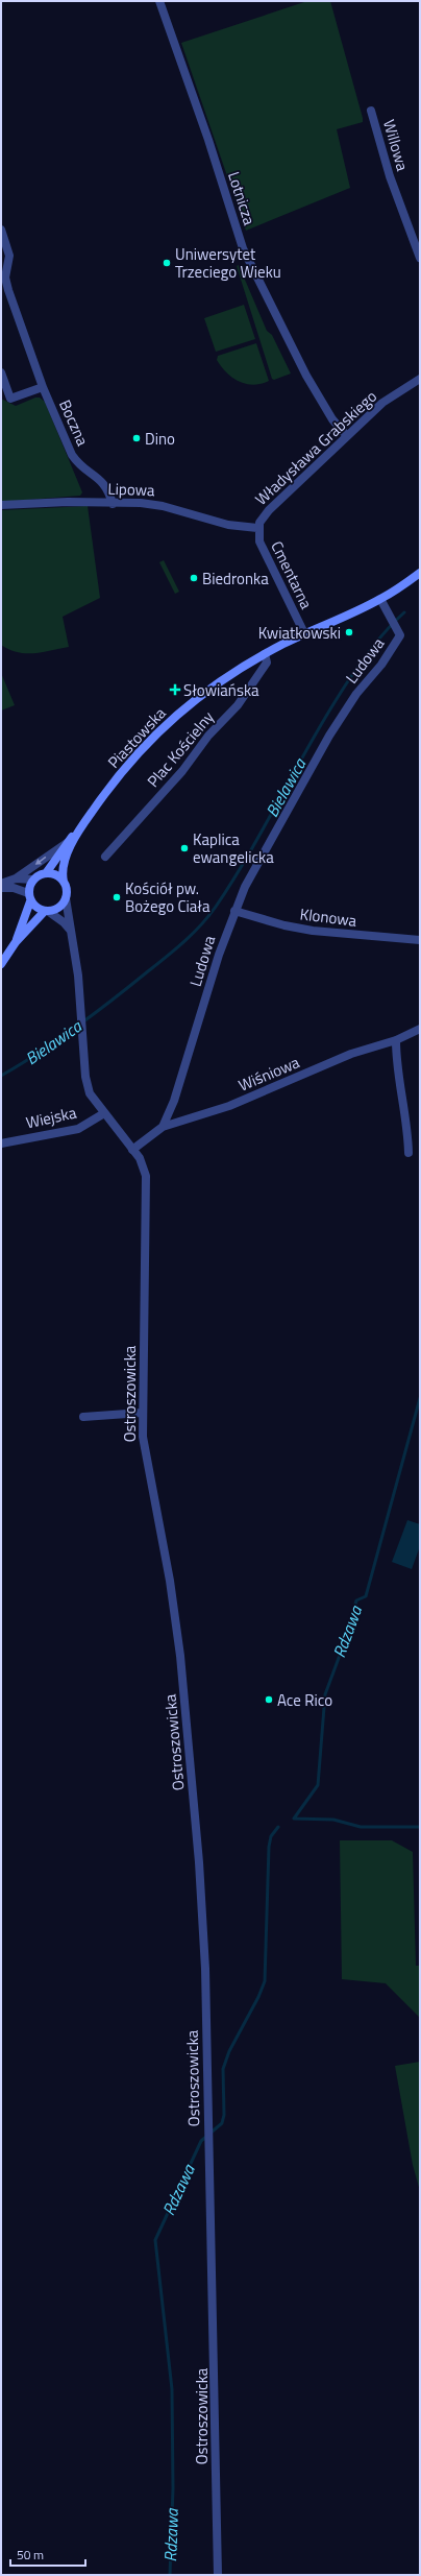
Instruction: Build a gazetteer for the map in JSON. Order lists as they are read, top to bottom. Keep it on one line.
{"streets":{"main road":["Piastowska"],"street":["Willowa","Lotnicza","Boczna","Władysława Grabskiego","Lipowa","Cmentarna","Ludowa","Plac Kościelny","Klonowa","Wiśniowa","Wiejska","Ostroszowicka"]},"crossings":[["Lotnicza","Władysława Grabskiego"],["Boczna","Lipowa"],["Władysława Grabskiego","Lipowa"],["Władysława Grabskiego","Cmentarna"],["Lipowa","Cmentarna"],["Cmentarna","Piastowska"],["Ludowa","Piastowska"],["Ludowa","Klonowa"],["Ludowa","Wiśniowa"],["Piastowska","Plac Kościelny"],["Piastowska","Ostroszowicka"],["Wiśniowa","Ostroszowicka"],["Wiejska","Ostroszowicka"]],"water":["Bielawica","Rdzawa"],"places":{"other":["Uniwersytet Trzeciego Wieku","Dino","Biedronka","Kwiatkowski","Kaplica ewangelicka","Kościół pw. Bożego Ciała","Ace Rico"],"health":["Słowiańska"]},"scale_bar":"50 m"}
